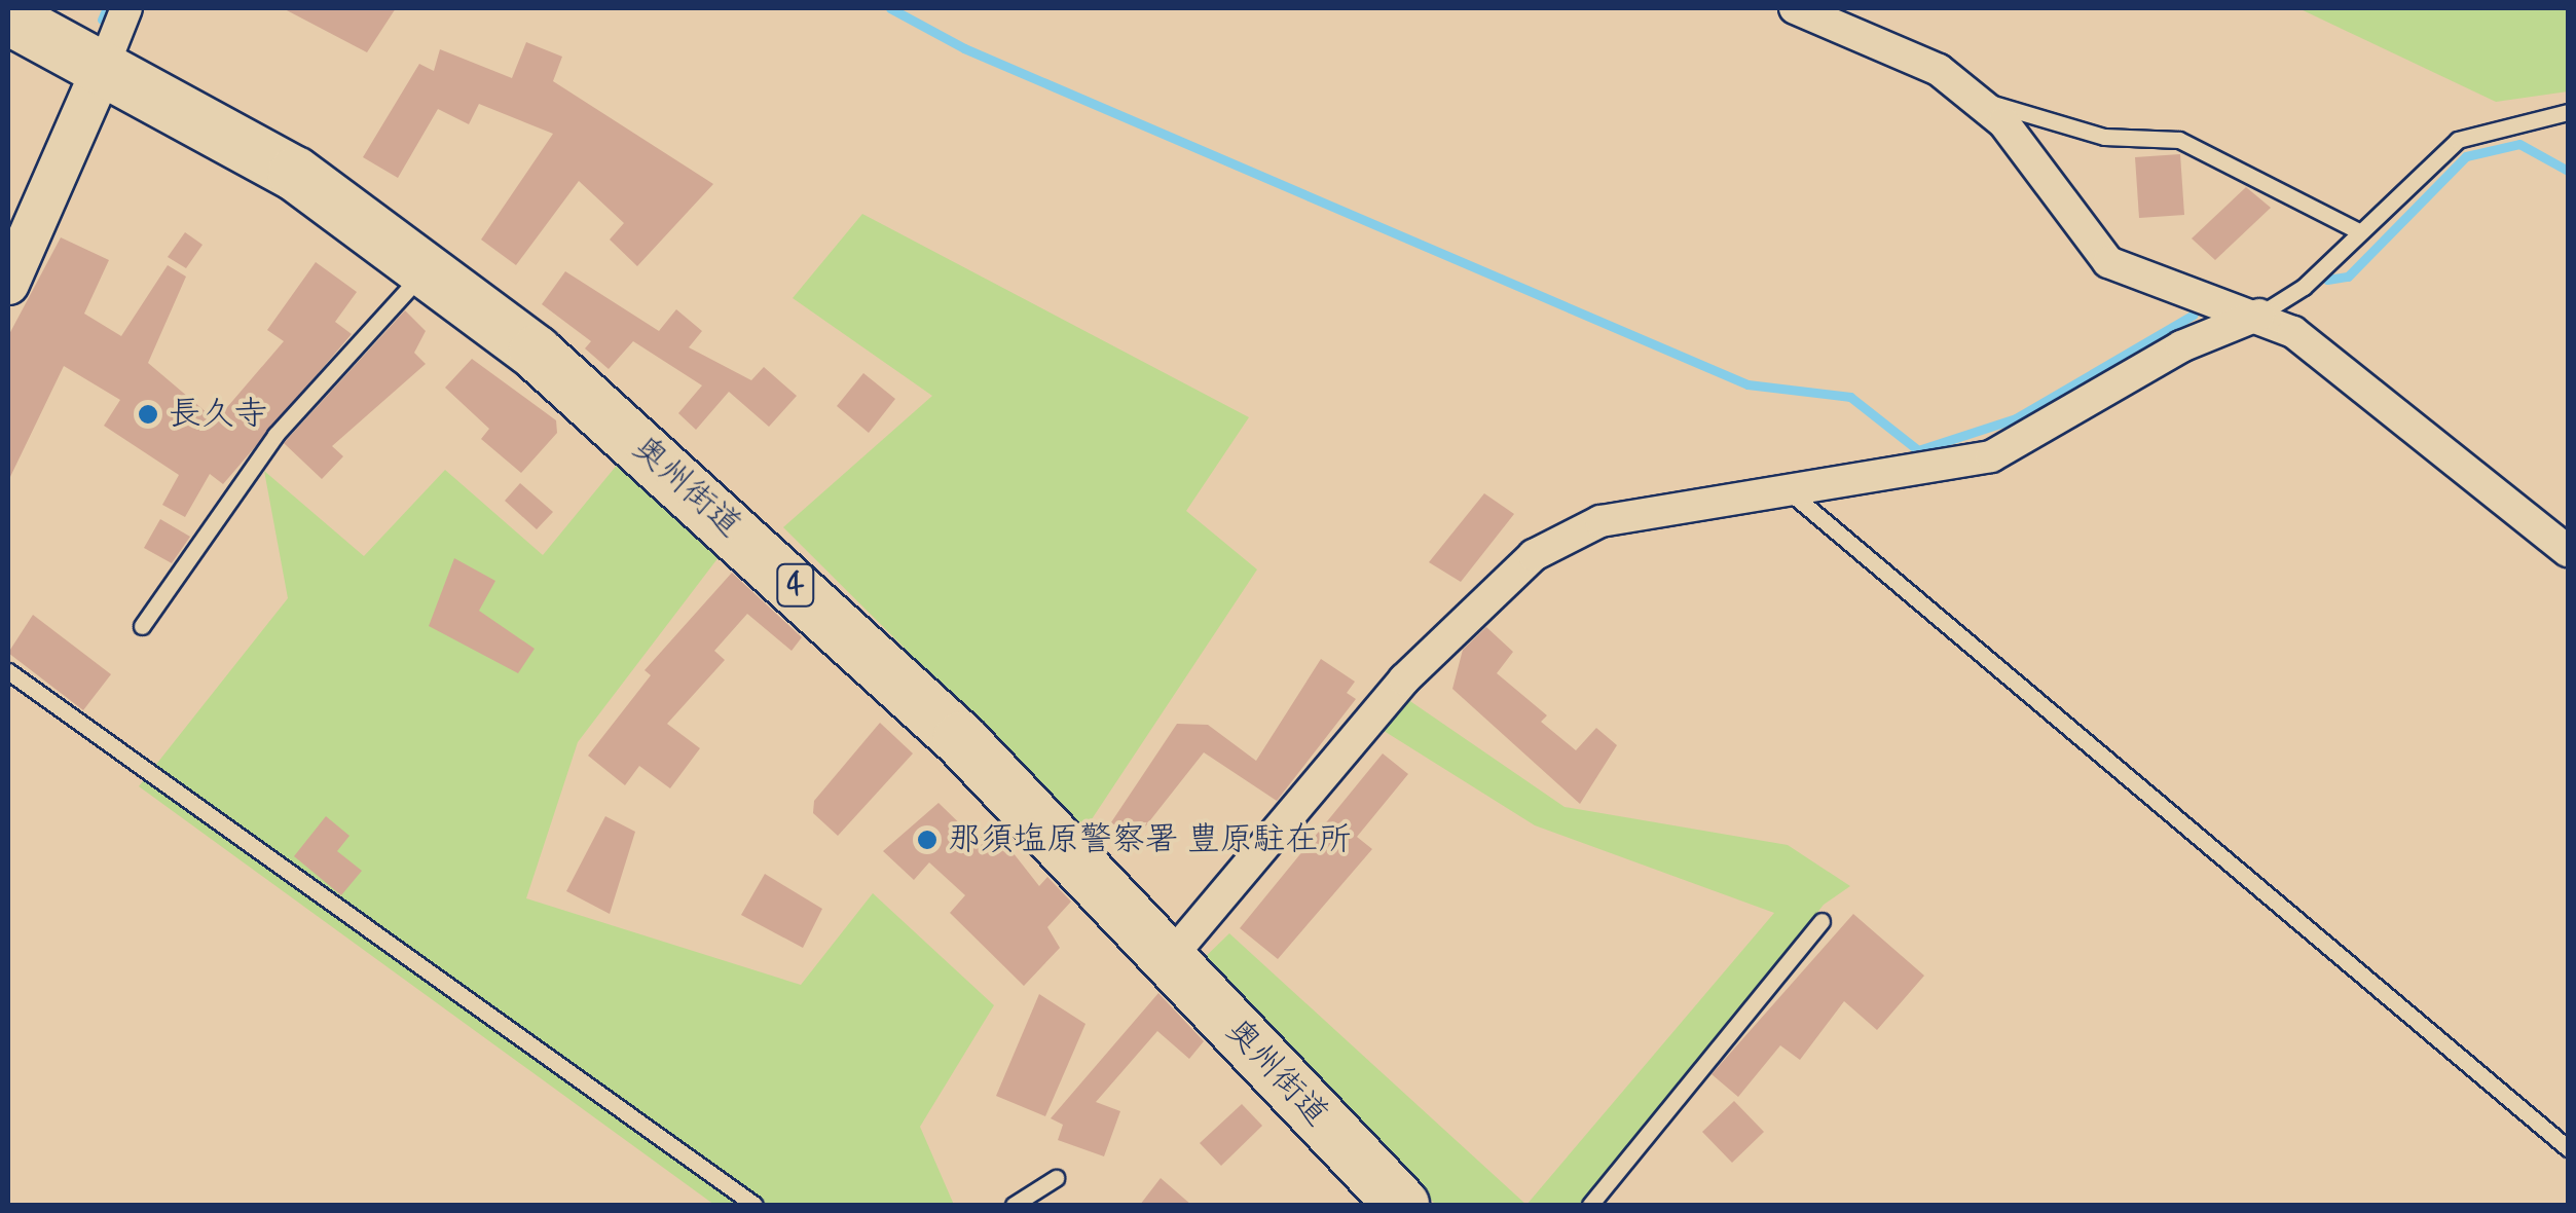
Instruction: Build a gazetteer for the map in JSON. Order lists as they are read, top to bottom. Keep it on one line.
{"streets":{"highway":["奥州街道","4"]},"places":["長久寺","那須塩原警察署 豊原駐在所"]}
